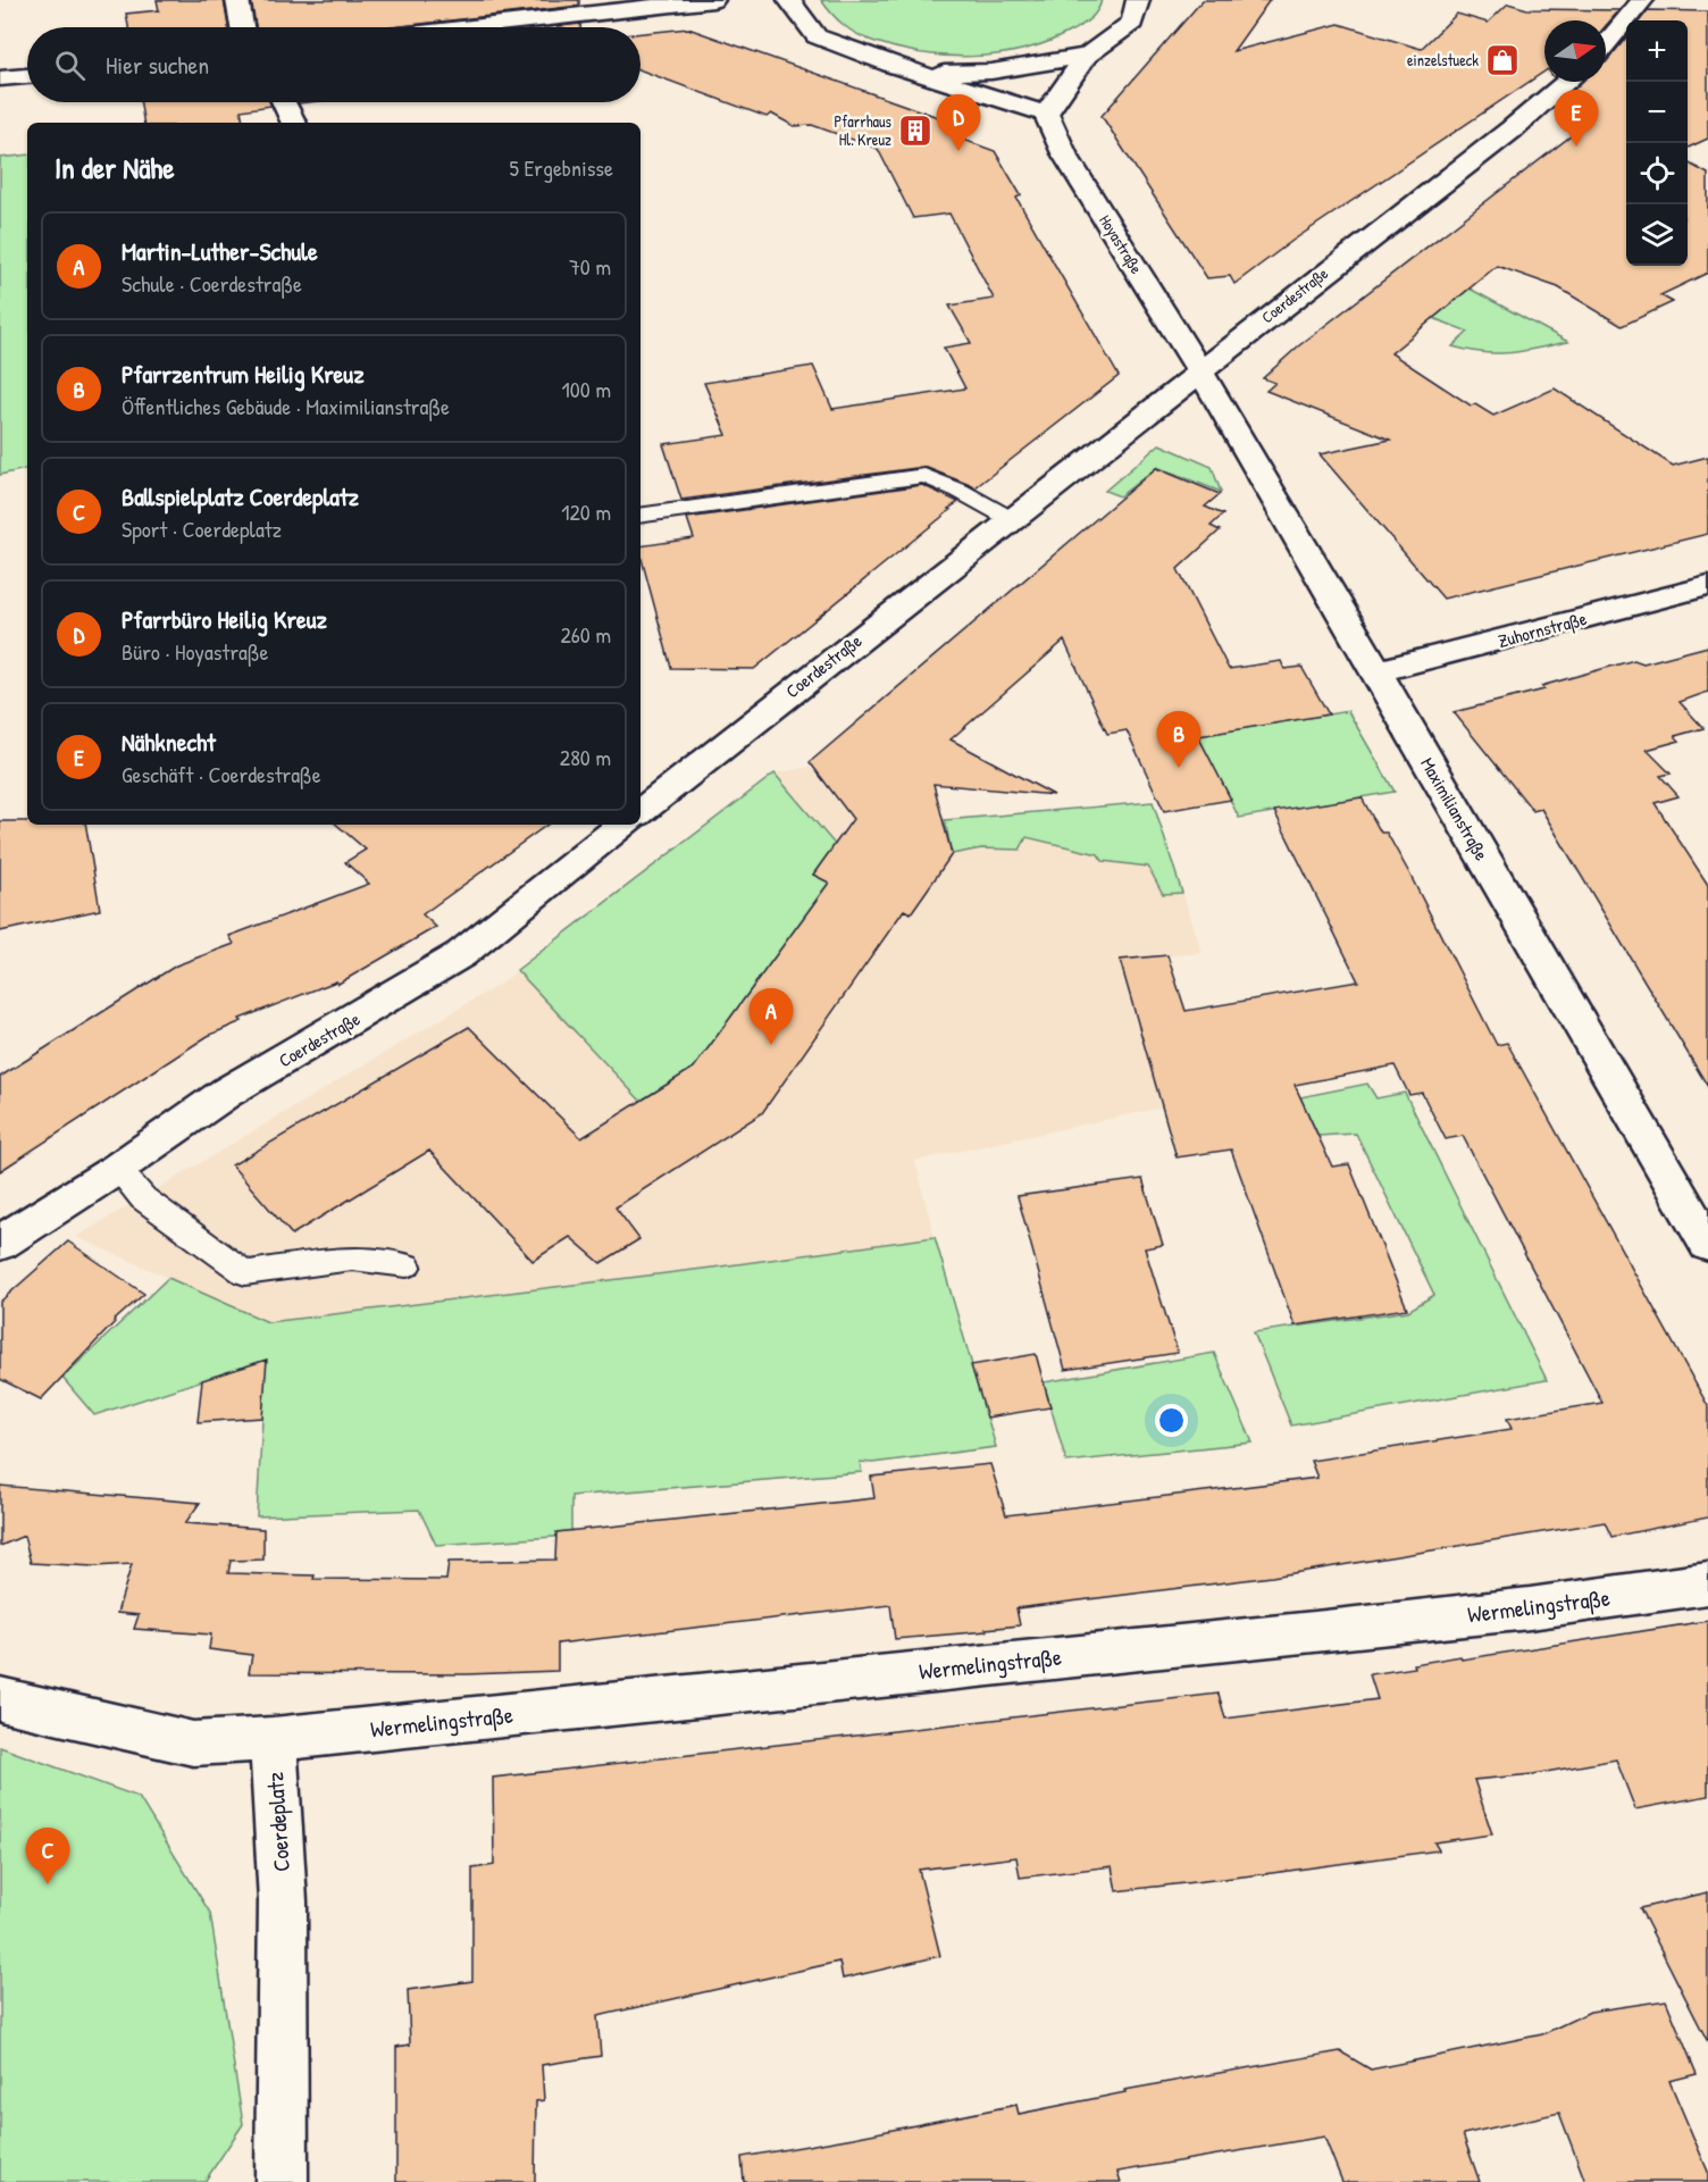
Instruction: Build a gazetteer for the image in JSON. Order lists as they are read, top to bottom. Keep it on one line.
{"streets":{"street":["Hoyastraße","Coerdestraße","Zuhornstraße","Maximilianstraße","Wermelingstraße","Coerdeplatz"]},"crossings":[["Hoyastraße","Coerdestraße"],["Hoyastraße","Maximilianstraße"],["Coerdestraße","Maximilianstraße"],["Zuhornstraße","Maximilianstraße"],["Wermelingstraße","Coerdeplatz"]],"places":{"shop":["einzelstueck"],"building":["Pfarrhaus Hl. Kreuz"]},"north":"right","page":{"map_buttons":["+","−"],"search":"Hier suchen","pins":["E","D","B","A","C"],"heading":["In der Nähe","5 Ergebnisse"],"list":[{"mark":"A","name":"Martin-Luther-Schule","note":"Schule · Coerdestraße","value":"70 m"},{"mark":"B","name":"Pfarrzentrum Heilig Kreuz","note":"Öffentliches Gebäude · Maximilianstraße","value":"100 m"},{"mark":"C","name":"Ballspielplatz Coerdeplatz","note":"Sport · Coerdeplatz","value":"120 m"},{"mark":"D","name":"Pfarrbüro Heilig Kreuz","note":"Büro · Hoyastraße","value":"260 m"},{"mark":"E","name":"Nähknecht","note":"Geschäft · Coerdestraße","value":"280 m"}]}}
